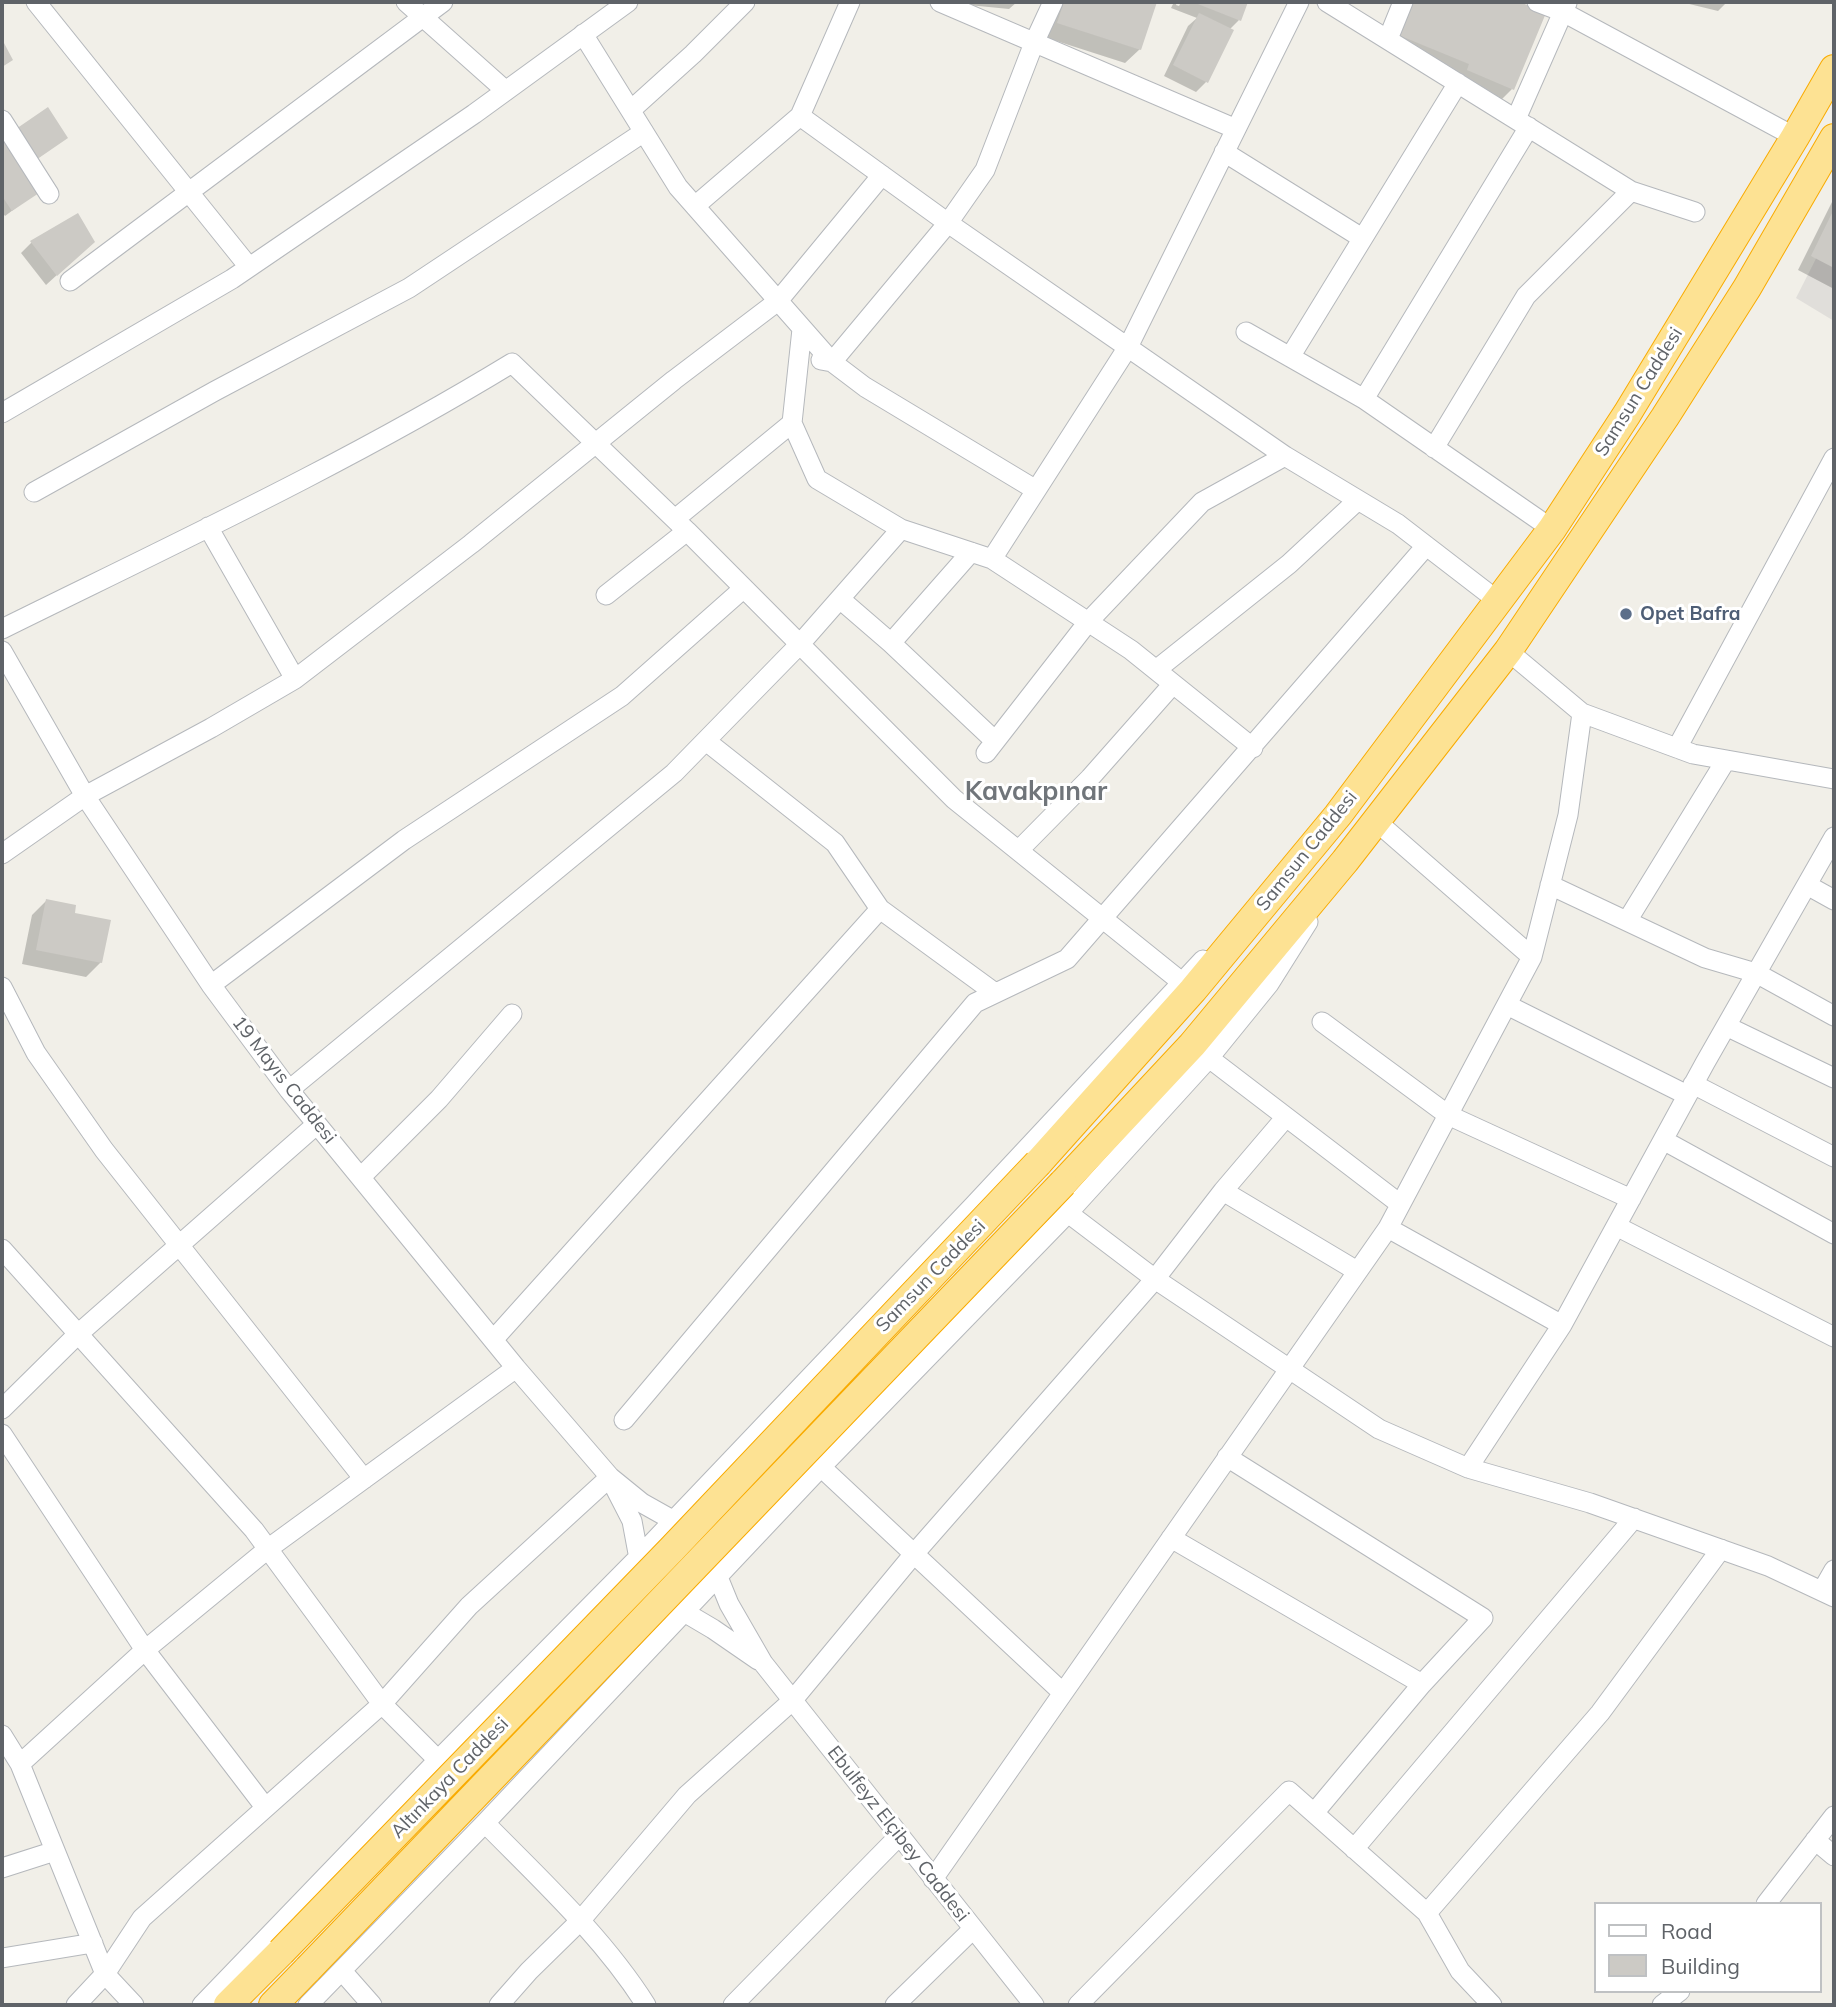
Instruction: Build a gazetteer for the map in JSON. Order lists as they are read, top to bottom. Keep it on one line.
{"streets":{"highway":["Samsun Caddesi","Altınkaya Caddesi"],"street":["19 Mayıs Caddesi","Ebulfeyz Elçibey Caddesi"]},"crossings":[["Samsun Caddesi","Altınkaya Caddesi"],["19 Mayıs Caddesi","Ebulfeyz Elçibey Caddesi"]],"districts":["Kavakpınar"],"places":["Opet Bafra"],"legend":["Road","Building"]}
